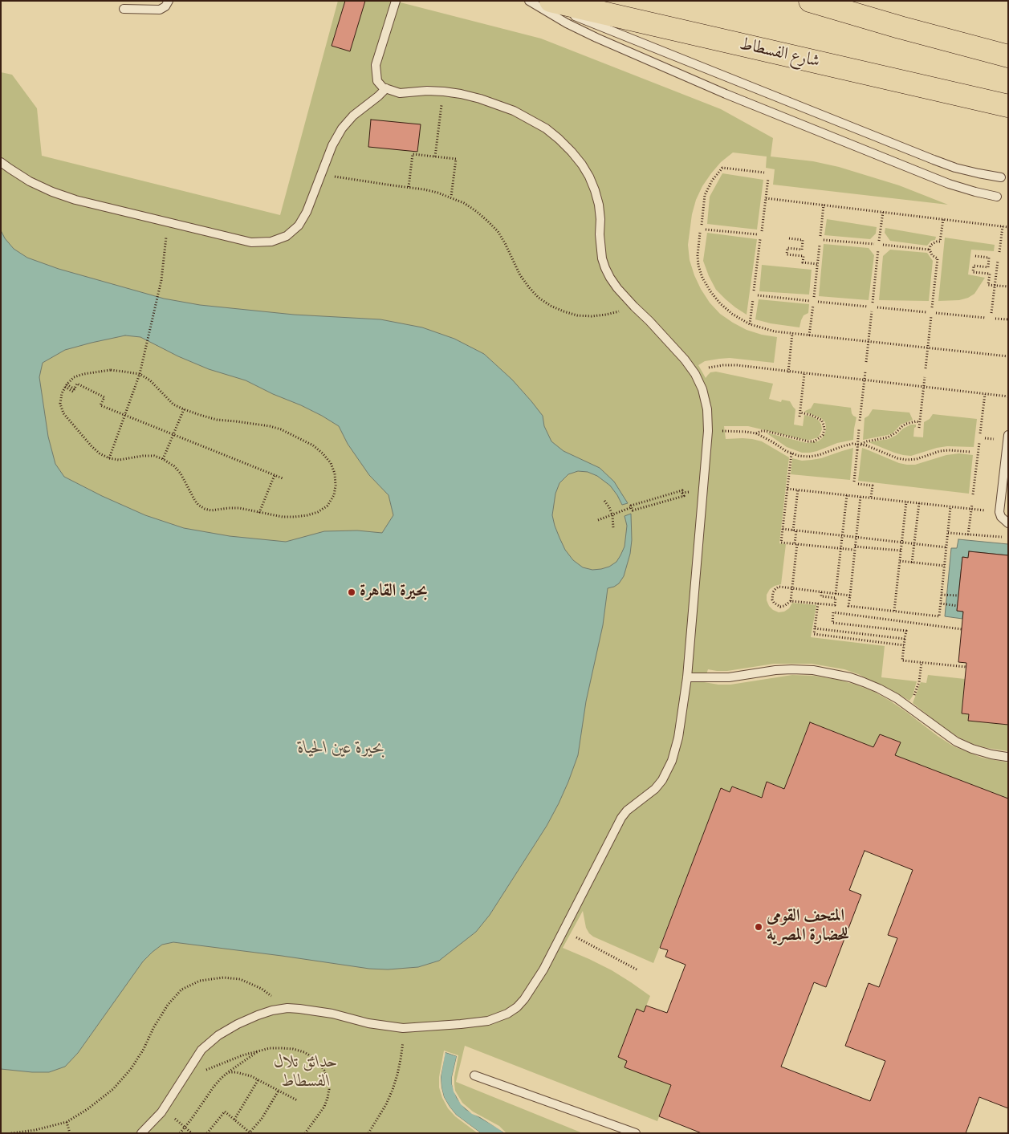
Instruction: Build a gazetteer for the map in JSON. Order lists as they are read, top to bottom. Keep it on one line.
{"streets":{"main road":["شارع الفسطاط"]},"water":["بحيرة عين الحياة"],"parks":["حدائق تلال الفسطاط"],"places":["بحيرة القاهرة","المتحف القومى للحضارة المصرية"]}
